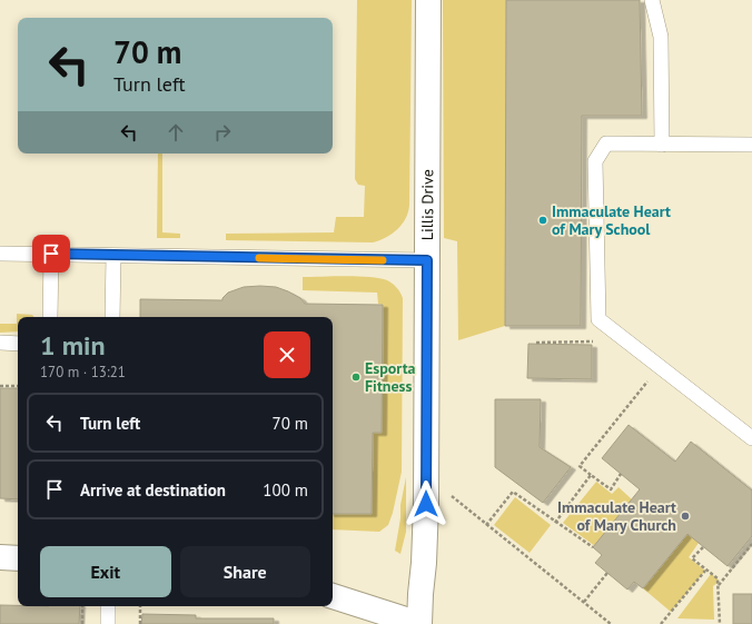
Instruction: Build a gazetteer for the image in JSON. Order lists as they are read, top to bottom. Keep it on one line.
{"streets":{"street":["Lillis Drive"]},"places":["Immaculate Heart of Mary School","Esporta Fitness","Immaculate Heart of Mary Church"],"page":{"turn":["70 m","Turn left"],"heading":["1 min","170 m · 13:21"],"list":[{"name":"Turn left","value":"70 m"},{"name":"Arrive at destination","value":"100 m"}],"buttons":["Exit","Share"]}}
